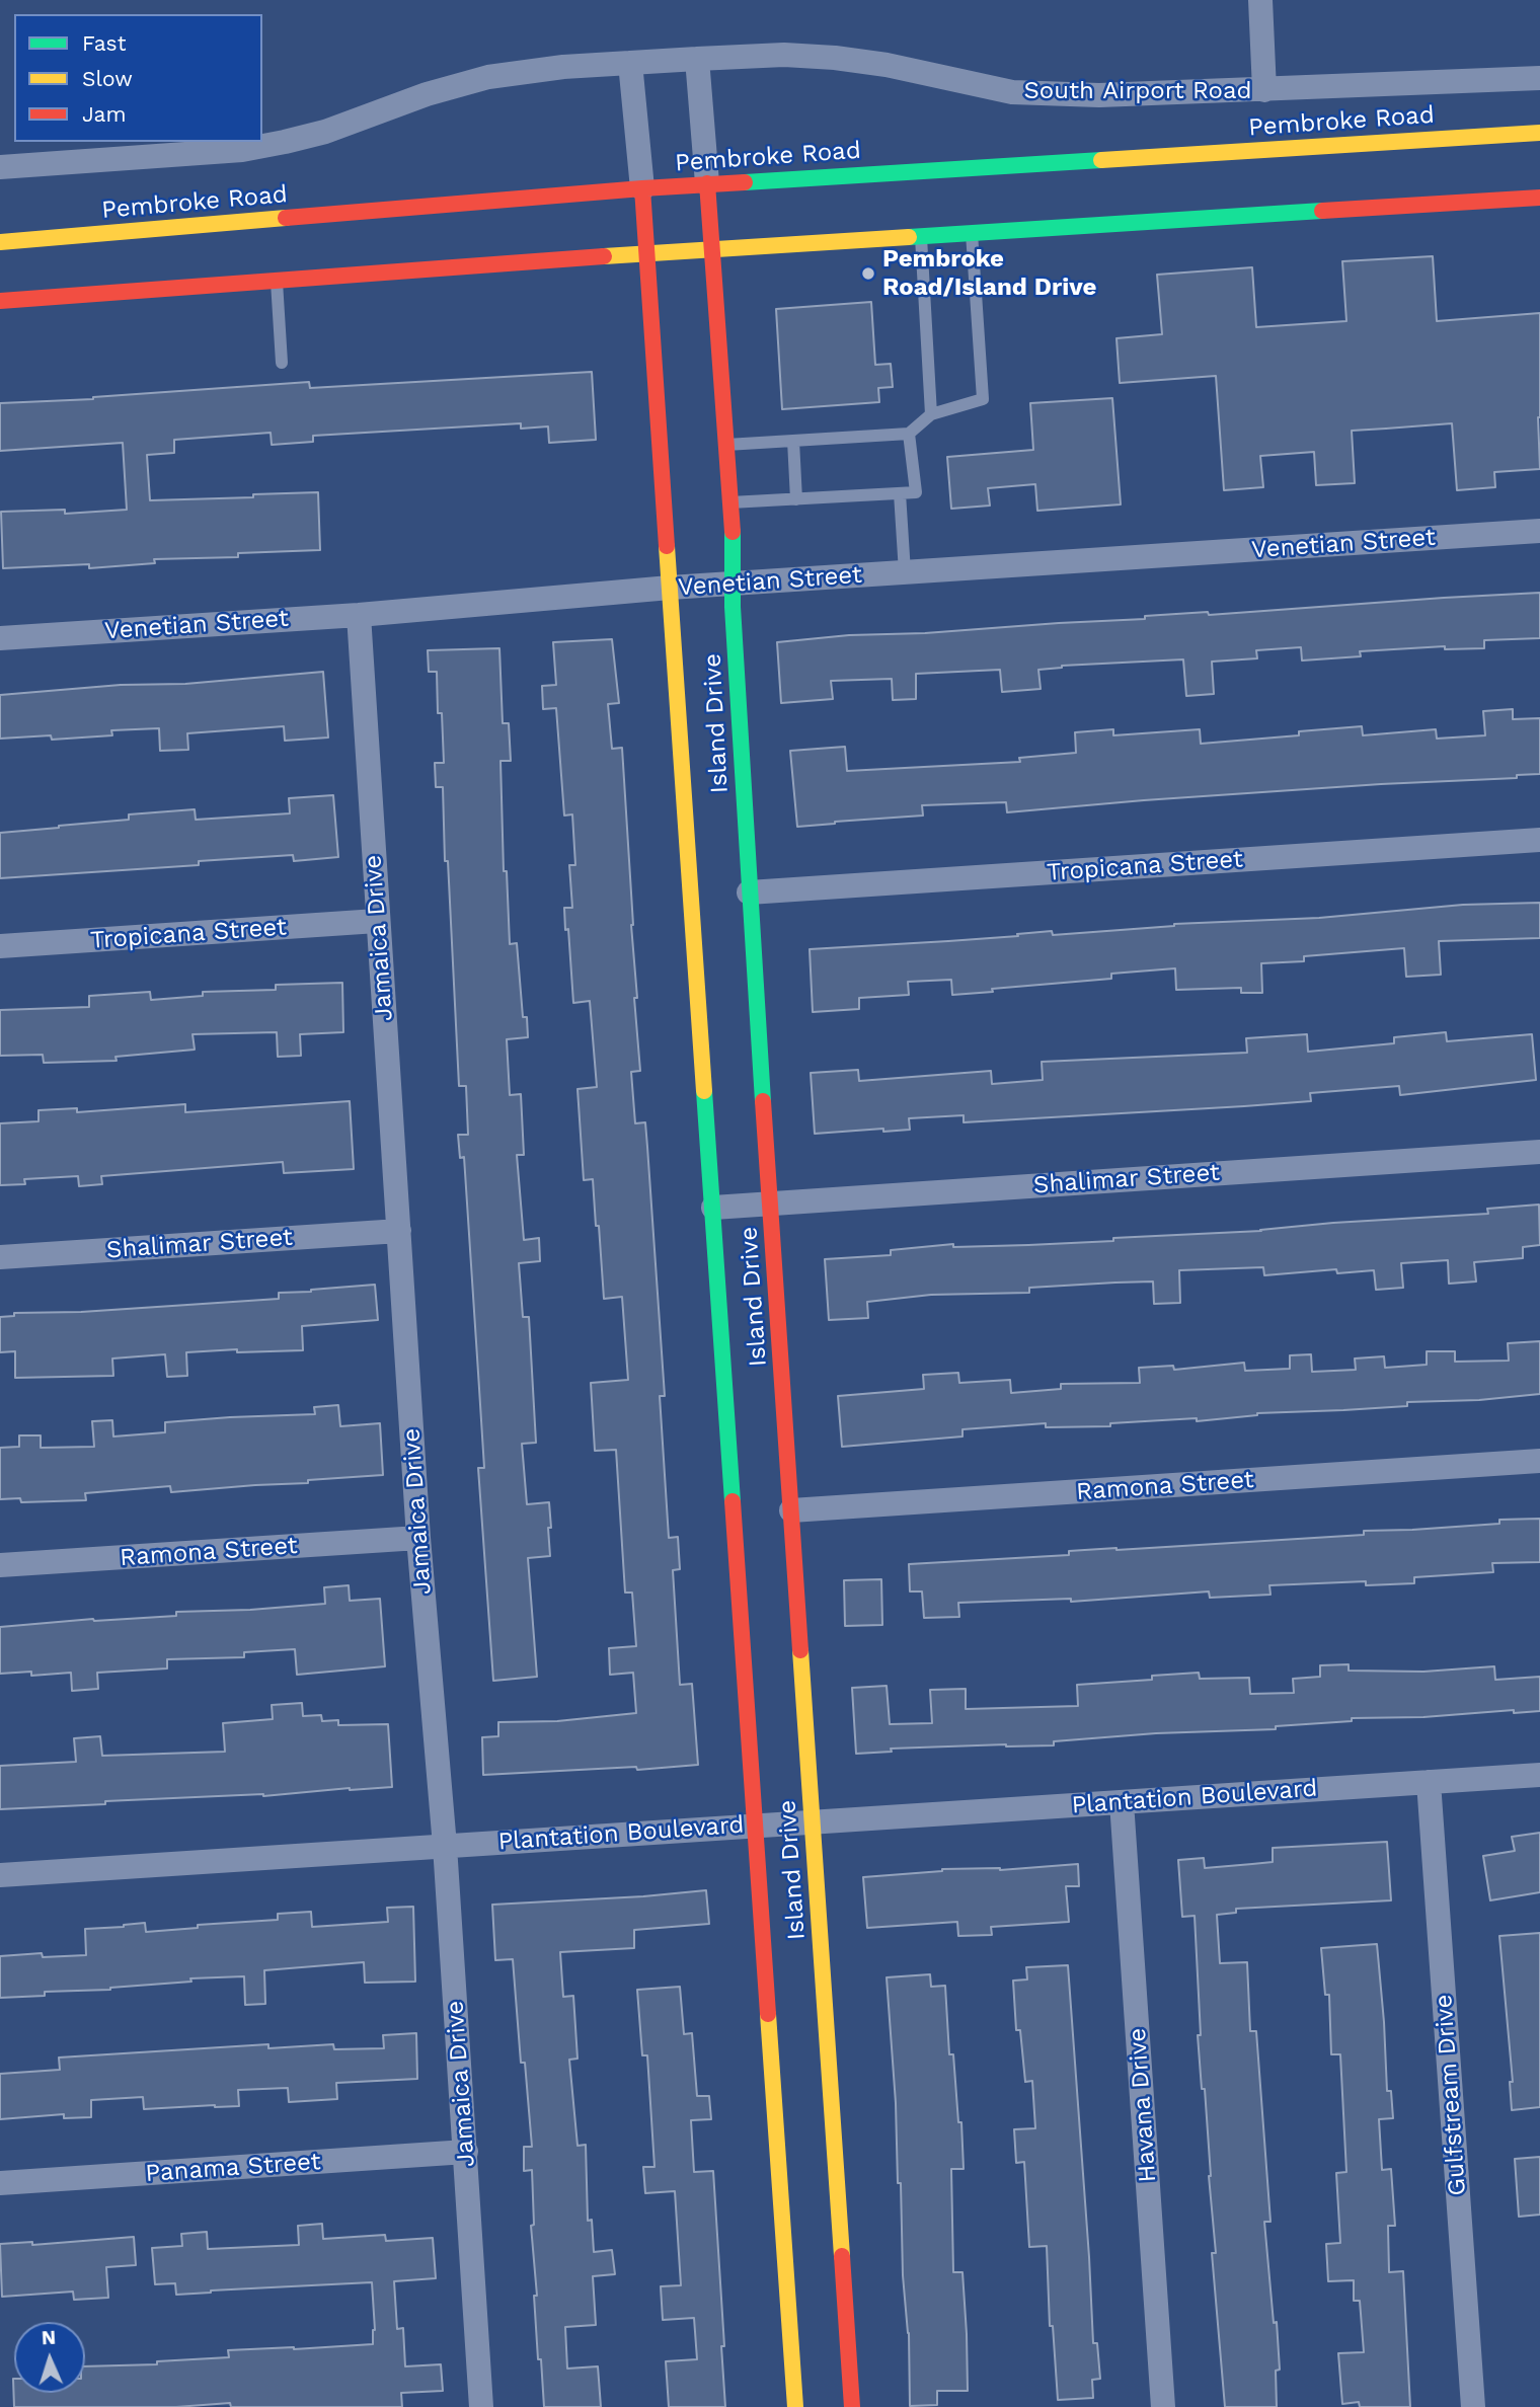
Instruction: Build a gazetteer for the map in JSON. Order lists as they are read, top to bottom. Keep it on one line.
{"streets":{"street":["South Airport Road","Pembroke Road","Venetian Street","Island Drive","Tropicana Street","Jamaica Drive","Shalimar Street","Ramona Street","Plantation Boulevard","Gulfstream Drive","Havana Drive","Panama Street"]},"crossings":[["Pembroke Road","Island Drive"],["Venetian Street","Island Drive"],["Venetian Street","Jamaica Drive"],["Island Drive","Tropicana Street"],["Island Drive","Shalimar Street"],["Island Drive","Ramona Street"],["Island Drive","Plantation Boulevard"],["Tropicana Street","Jamaica Drive"],["Jamaica Drive","Shalimar Street"],["Jamaica Drive","Ramona Street"],["Jamaica Drive","Plantation Boulevard"],["Jamaica Drive","Panama Street"],["Plantation Boulevard","Gulfstream Drive"],["Plantation Boulevard","Havana Drive"]],"places":["Pembroke Road/Island Drive"],"legend":["Fast","Slow","Jam"],"north":"top"}
